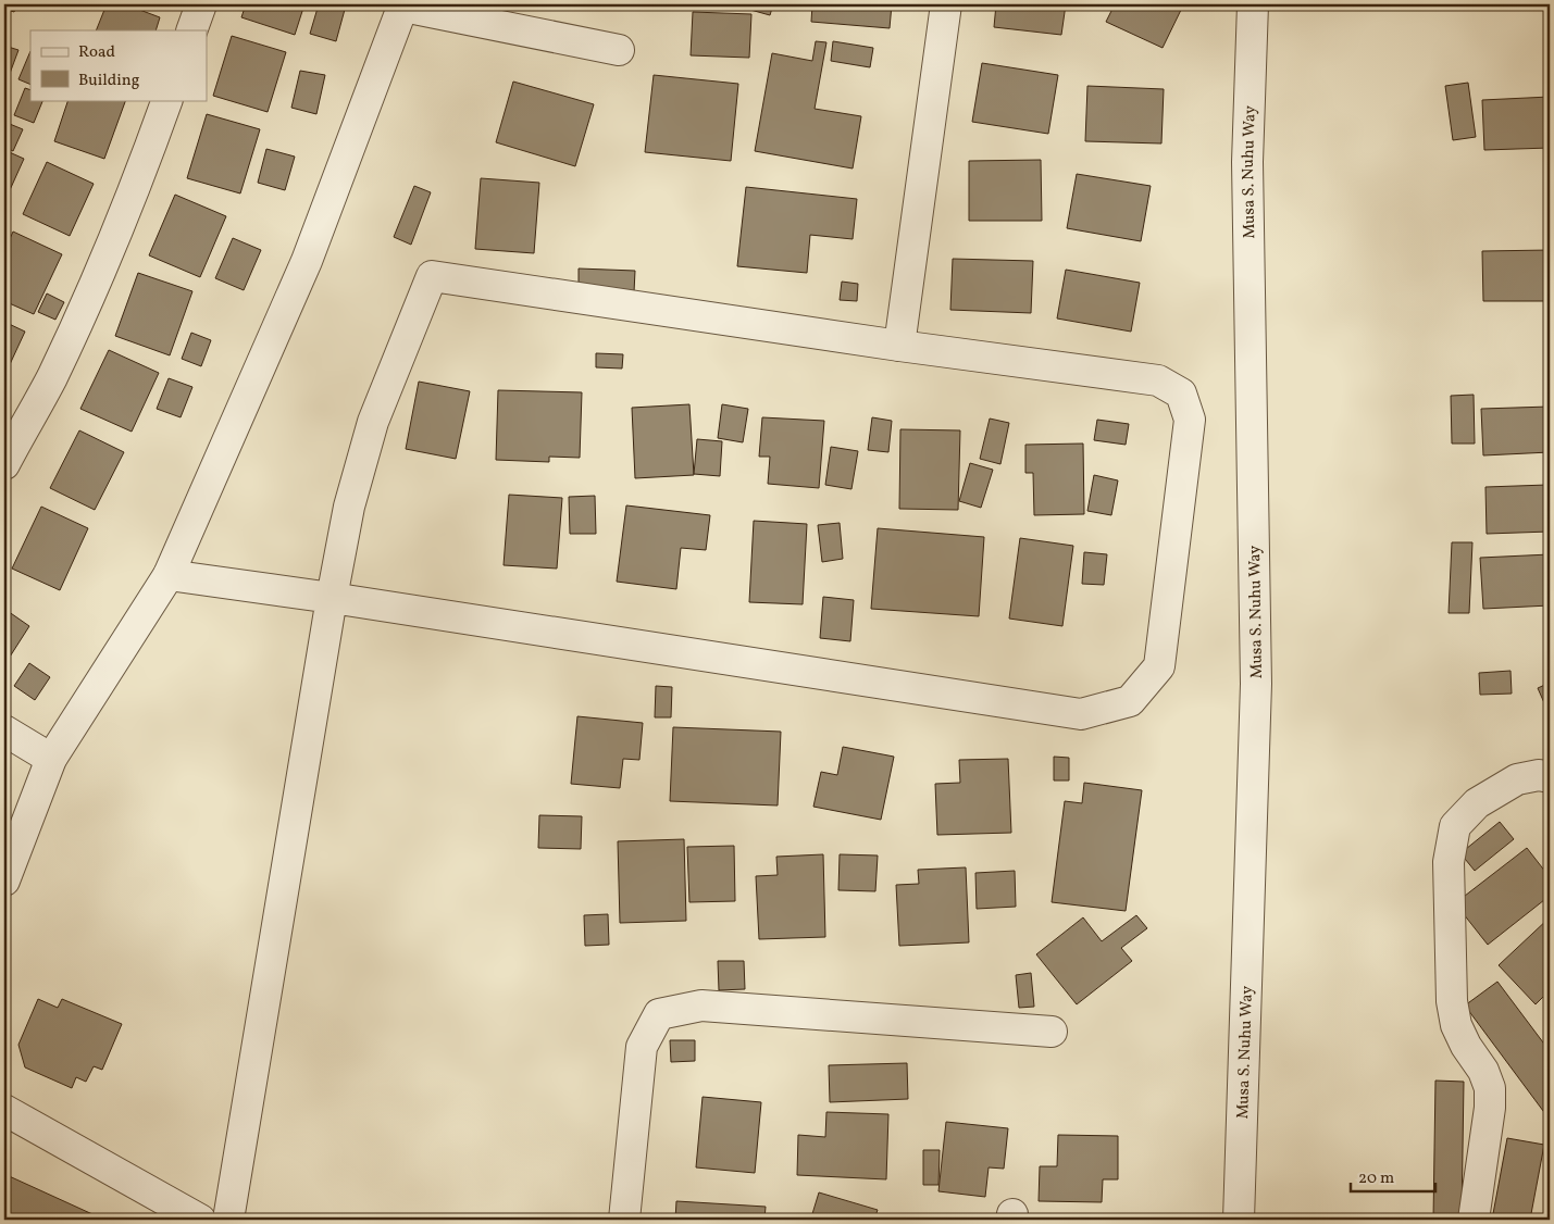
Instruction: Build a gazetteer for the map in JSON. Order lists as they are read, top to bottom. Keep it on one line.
{"streets":{"street":["Musa S. Nuhu Way"]},"legend":["Road","Building"],"scale_bar":"20 m"}
